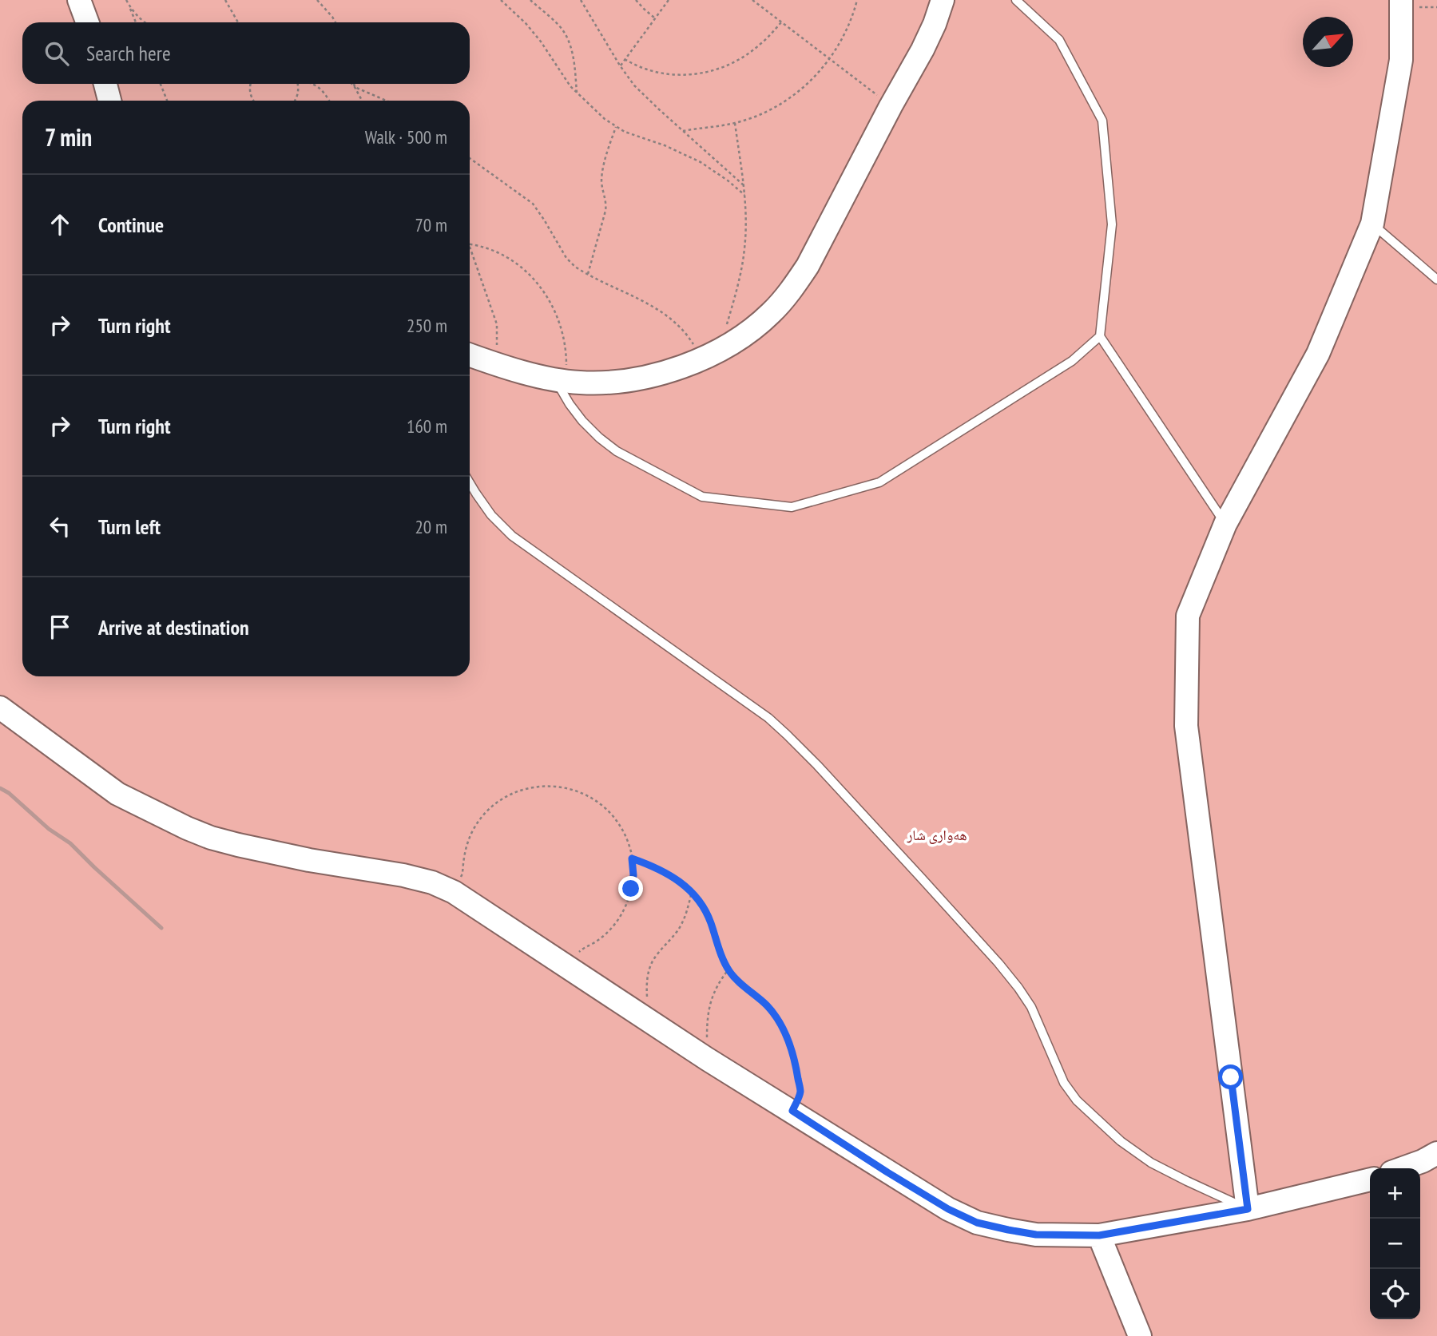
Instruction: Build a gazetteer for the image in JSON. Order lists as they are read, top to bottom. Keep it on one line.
{"parks":["هەواری شار"],"north":"top right","page":{"search":"Search here","heading":["7 min","Walk · 500 m"],"list":[["Continue","70 m"],["Turn right","250 m"],["Turn right","160 m"],["Turn left","20 m"],"Arrive at destination"],"map_buttons":["+","−"]}}
